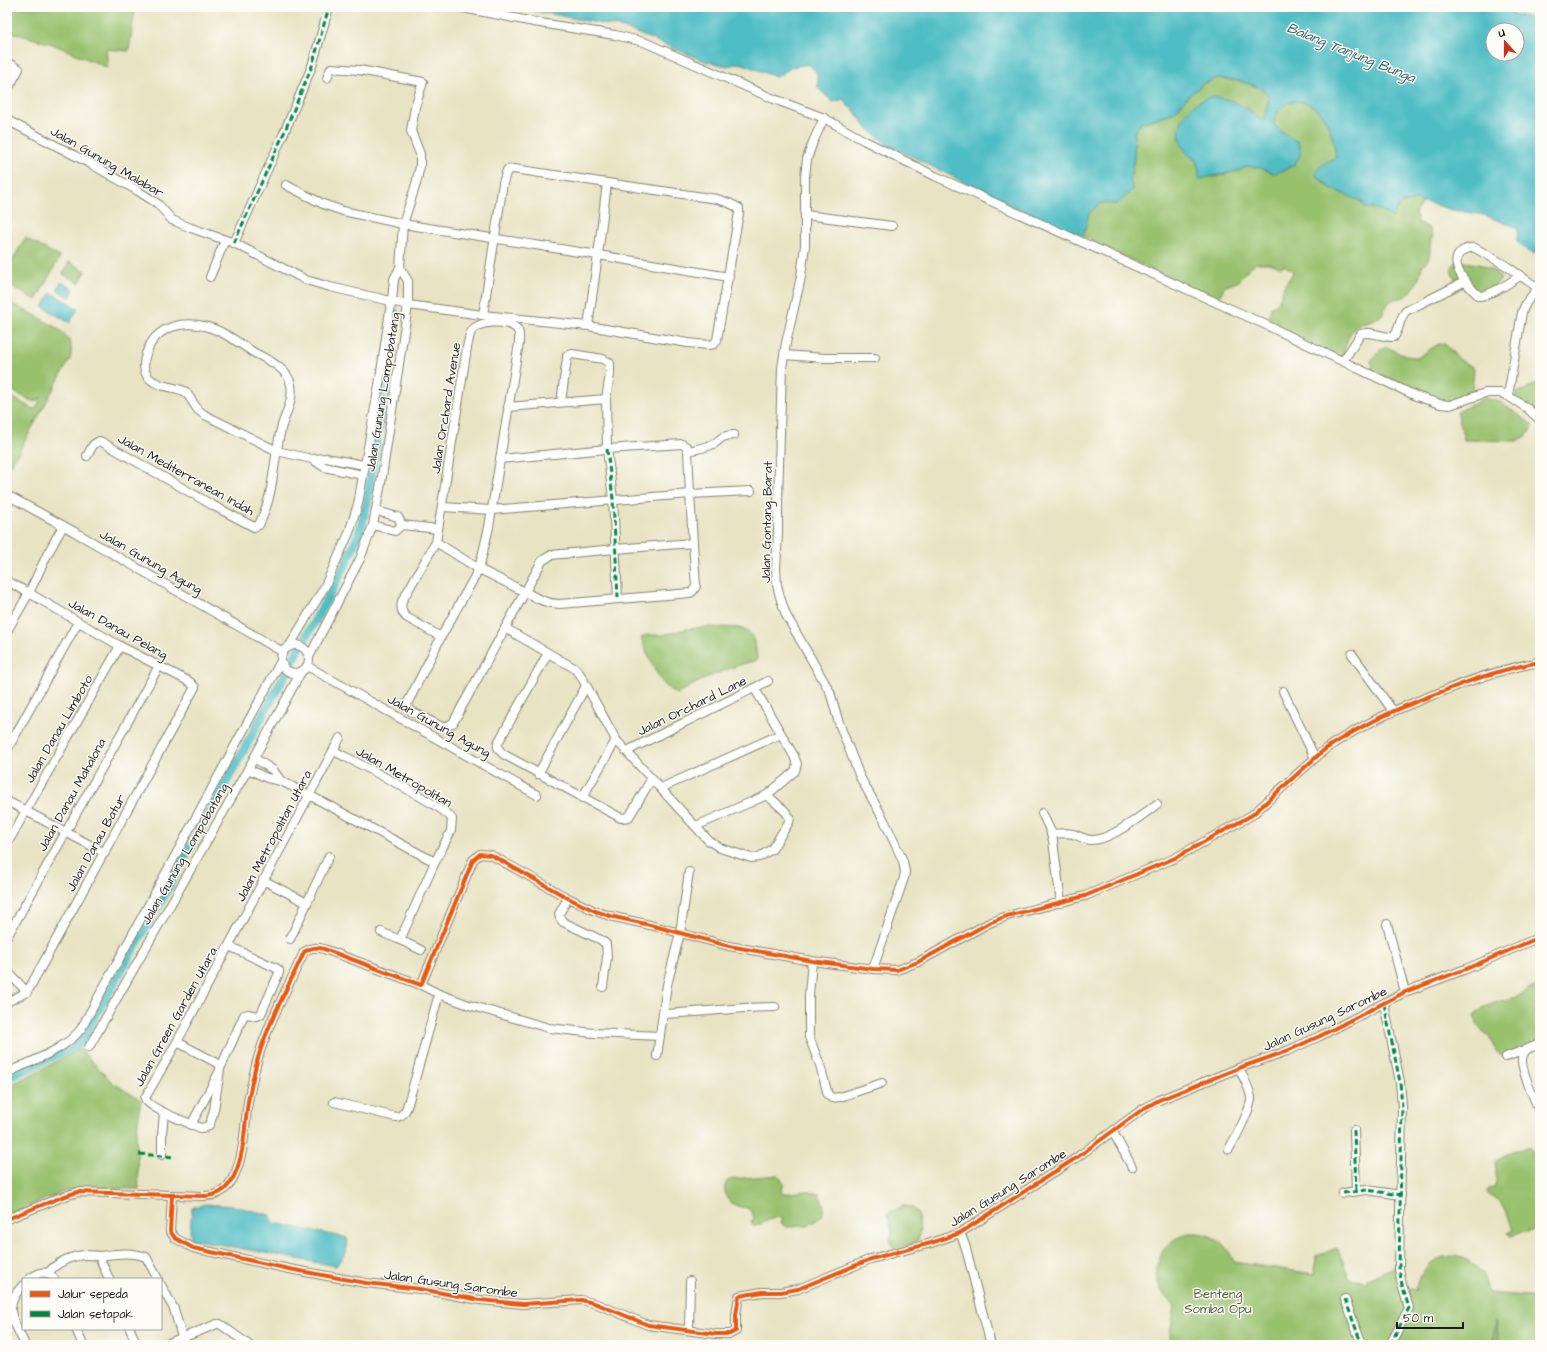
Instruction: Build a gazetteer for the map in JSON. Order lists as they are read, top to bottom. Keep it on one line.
{"streets":{"street":["Jalan Gunung Malabar","Jalan Gunung Lompobatang","Jalan Orchard Avenue","Jalan Mediterranean Indah","Jalan Gontang Barat","Jalan Gunung Agung","Jalan Danau Pelang","Jalan Orchard Lane","Jalan Danau Limboto","Jalan Metropolitan","Jalan Danau Mahalona","Jalan Metropolitan Utara","Jalan Danau Batur","Jalan Green Garden Utara","Jalan Gusung Sarombe"]},"crossings":[["Jalan Gunung Malabar","Jalan Gunung Lompobatang"],["Jalan Gunung Lompobatang","Jalan Gunung Agung"],["Jalan Danau Pelang","Jalan Danau Limboto"],["Jalan Danau Pelang","Jalan Danau Mahalona"],["Jalan Danau Pelang","Jalan Danau Batur"],["Jalan Metropolitan","Jalan Metropolitan Utara"],["Jalan Metropolitan Utara","Jalan Green Garden Utara"]],"water":["Balang Tanjung Bunga"],"parks":["Benteng Somba Opu"],"legend":["Jalur sepeda","Jalan setapak"],"scale_bar":"50 m","north":"top"}
